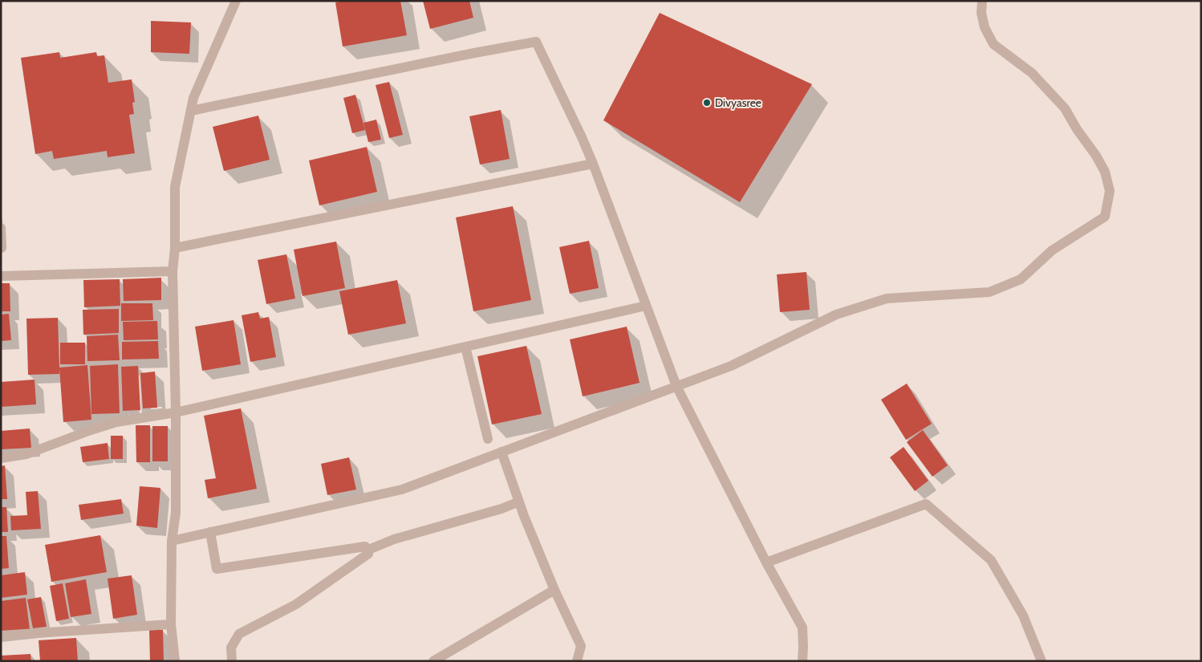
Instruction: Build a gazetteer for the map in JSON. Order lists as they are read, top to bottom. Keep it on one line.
{"places":["Divyasree"]}
